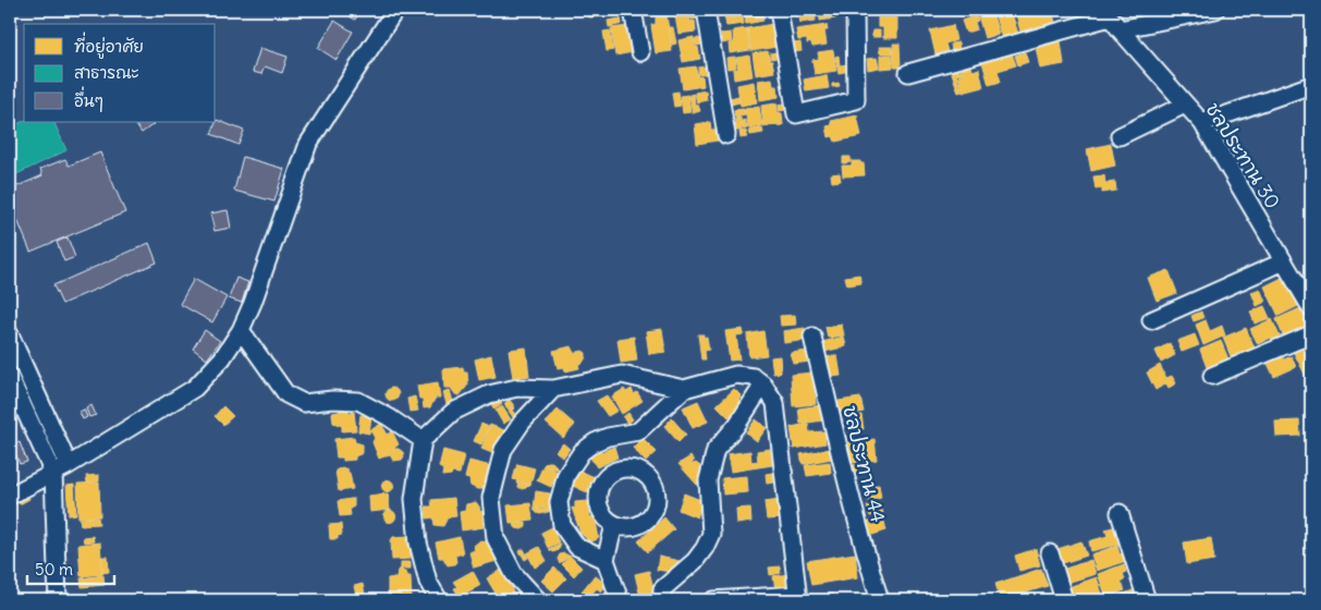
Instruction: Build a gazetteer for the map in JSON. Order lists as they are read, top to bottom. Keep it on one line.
{"streets":{"street":["ชลประทาน 30","ชลประทาน 44"]},"legend":["ที่อยู่อาศัย","สาธารณะ","อื่นๆ"],"scale_bar":"50 m"}
